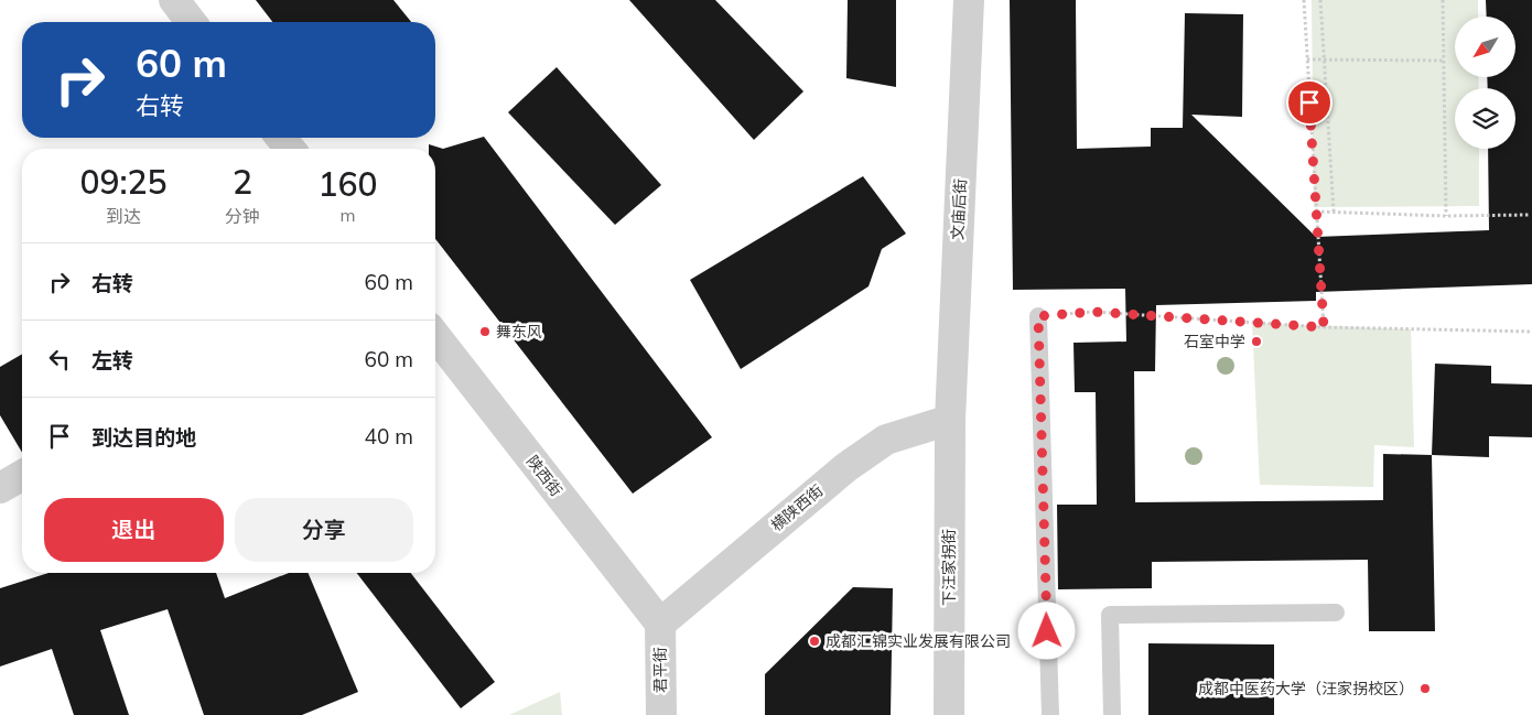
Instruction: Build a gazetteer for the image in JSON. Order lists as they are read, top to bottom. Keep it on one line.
{"streets":{"street":["文庙后街","陕西街","横陕西街","下汪家拐街","君平街"]},"crossings":[["文庙后街","横陕西街"],["文庙后街","下汪家拐街"],["陕西街","横陕西街"],["陕西街","君平街"],["横陕西街","下汪家拐街"],["横陕西街","君平街"]],"places":["舞东风","石室中学","成都汇锦实业发展有限公司","成都中医药大学（汪家拐校区）"],"north":"bottom left","page":{"turn":["60 m","右转"],"eta":["09:25","到达","2","分钟","160","m"],"list":[{"name":"右转","value":"60 m"},{"name":"左转","value":"60 m"},{"name":"到达目的地","value":"40 m"}],"buttons":["退出","分享"]}}
